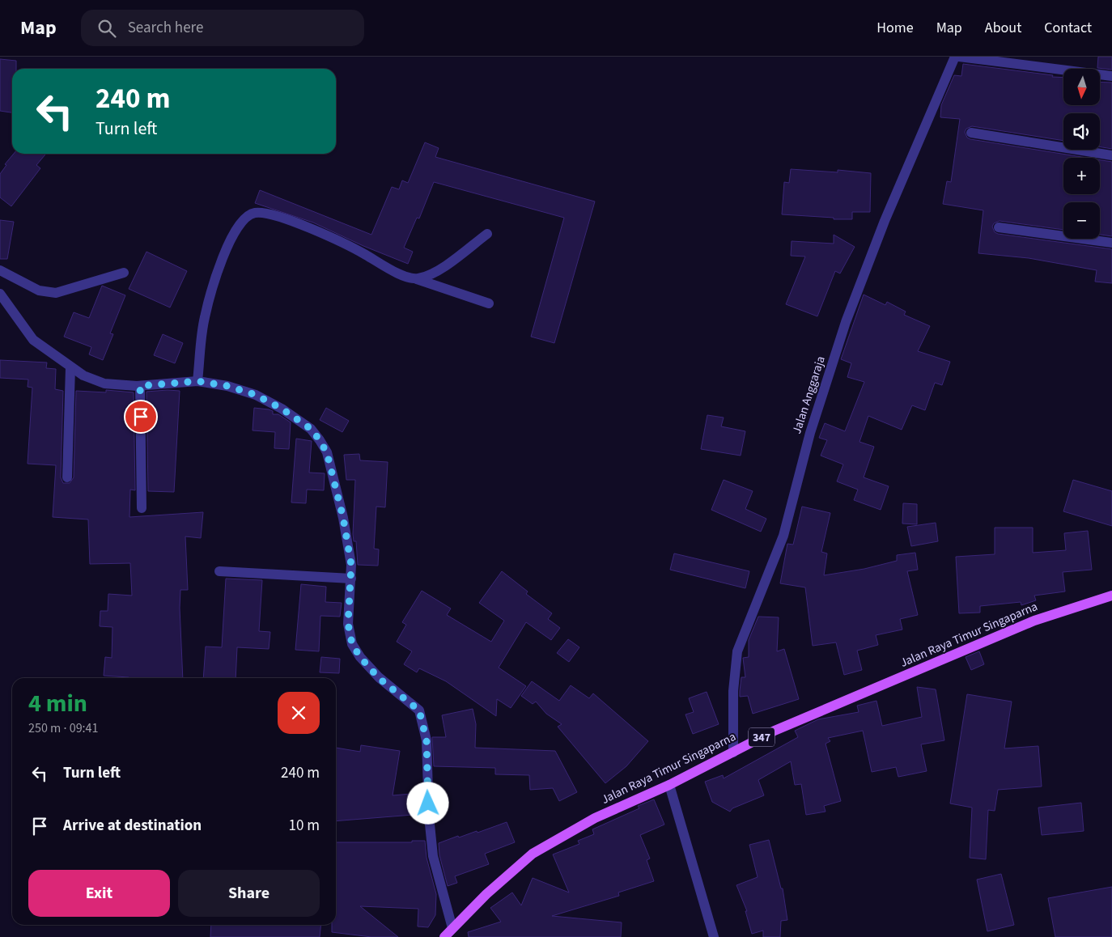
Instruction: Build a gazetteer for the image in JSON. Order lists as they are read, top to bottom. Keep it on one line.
{"streets":{"main road":["Jalan Raya Timur Singaparna","347"],"street":["Jalan Anggaraja"]},"crossings":[["Jalan Anggaraja","Jalan Raya Timur Singaparna"]],"north":"bottom","page":{"header":"Map","search":"Search here","nav":["Home","Map","About","Contact"],"map_buttons":["+","−"],"turn":["240 m","Turn left"],"heading":["4 min","250 m · 09:41"],"list":[{"name":"Turn left","value":"240 m"},{"name":"Arrive at destination","value":"10 m"}],"buttons":["Exit","Share"]}}
